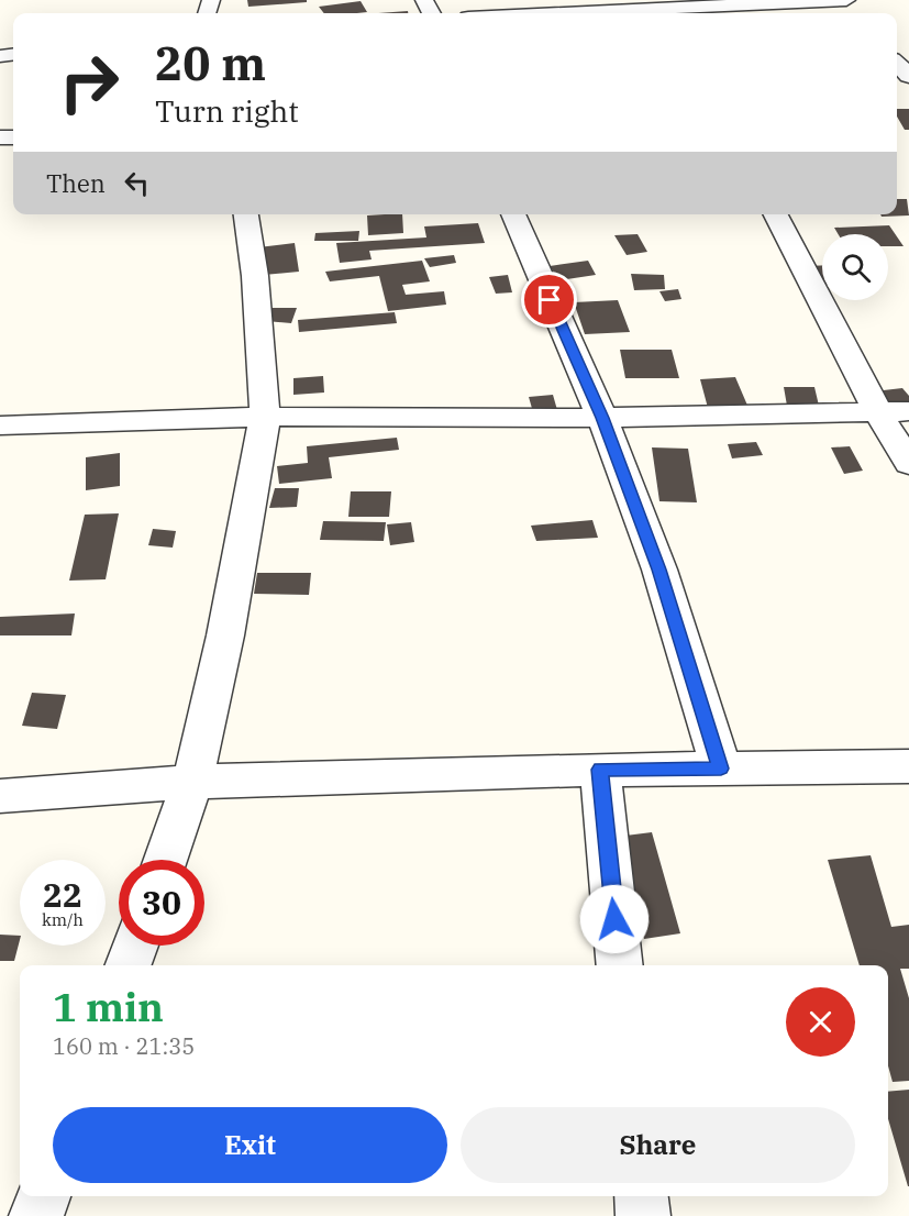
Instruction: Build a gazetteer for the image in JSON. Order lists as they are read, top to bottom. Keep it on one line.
{"page":{"turn":["20 m","Turn right"],"then":"Then","speed":"22 km/h","limit":"30","heading":["1 min","160 m · 21:35"],"buttons":["Exit","Share"]}}
